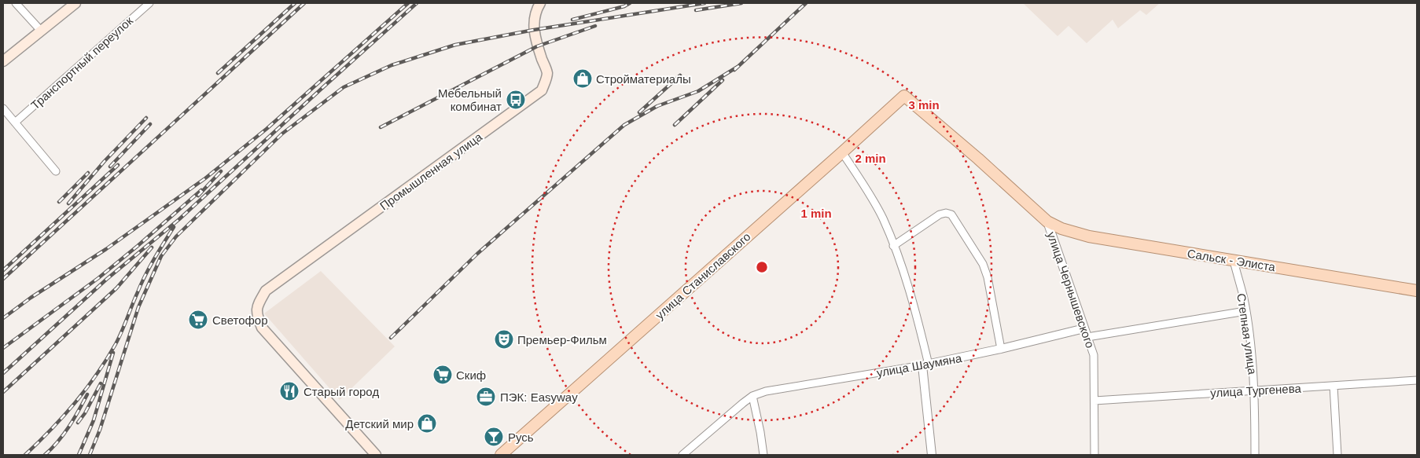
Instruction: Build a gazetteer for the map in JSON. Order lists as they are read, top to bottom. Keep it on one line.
{"streets":{"main road":["Промышленная улица","Сальск - Элиста","улица Станиславского","улица Чернышевского"],"street":["Транспортный переулок","Степная улица","улица Шаумяна","улица Тургенева"]},"crossings":[["Сальск - Элиста","улица Чернышевского"],["Сальск - Элиста","Степная улица"],["улица Станиславского","улица Чернышевского"],["улица Чернышевского","улица Шаумяна"],["улица Чернышевского","улица Тургенева"],["Степная улица","улица Тургенева"]],"places":{"shop":["Стройматериалы","Детский мир"],"bus stop":["Мебельный комбинат"],"supermarket":["Светофор","Скиф"],"theatre":["Премьер-Фильм"],"restaurant":["Старый город"],"office":["ПЭК: Easyway"],"bar":["Русь"]},"rings":["3 min","2 min","1 min"]}
